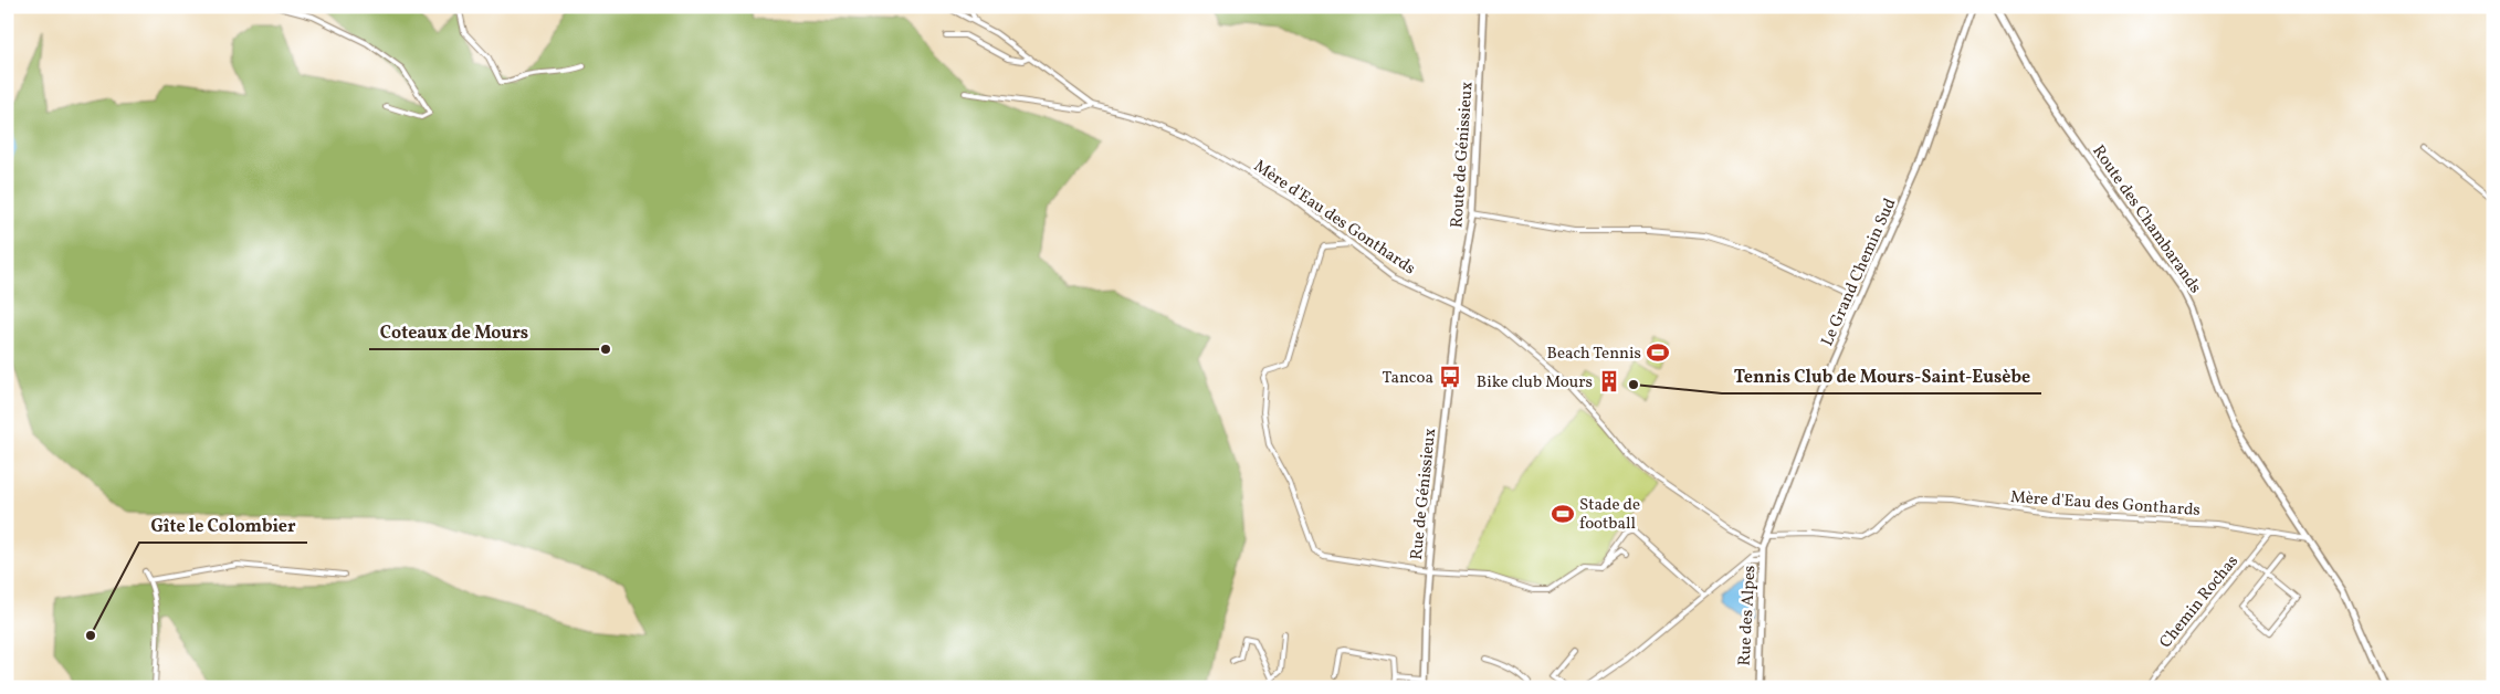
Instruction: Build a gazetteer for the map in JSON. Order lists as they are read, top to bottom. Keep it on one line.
{"streets":{"street":["Route de Génissieux","Mère d'Eau des Gonthards","Route des Chambarands","Le Grand Chemin Sud","Rue de Génissieux","Chemin Rochas","Rue des Alpes"]},"crossings":[["Route de Génissieux","Mère d'Eau des Gonthards"],["Route de Génissieux","Rue de Génissieux"],["Mère d'Eau des Gonthards","Route des Chambarands"],["Mère d'Eau des Gonthards","Le Grand Chemin Sud"],["Mère d'Eau des Gonthards","Rue de Génissieux"],["Mère d'Eau des Gonthards","Chemin Rochas"],["Mère d'Eau des Gonthards","Rue des Alpes"],["Le Grand Chemin Sud","Rue des Alpes"]],"places":{"other":["Coteaux de Mours","Tennis Club de Mours-Saint-Eusèbe","Gîte le Colombier"],"sports":["Beach Tennis","Stade de football"],"bus stop":["Tancoa"],"building":["Bike club Mours"]}}
